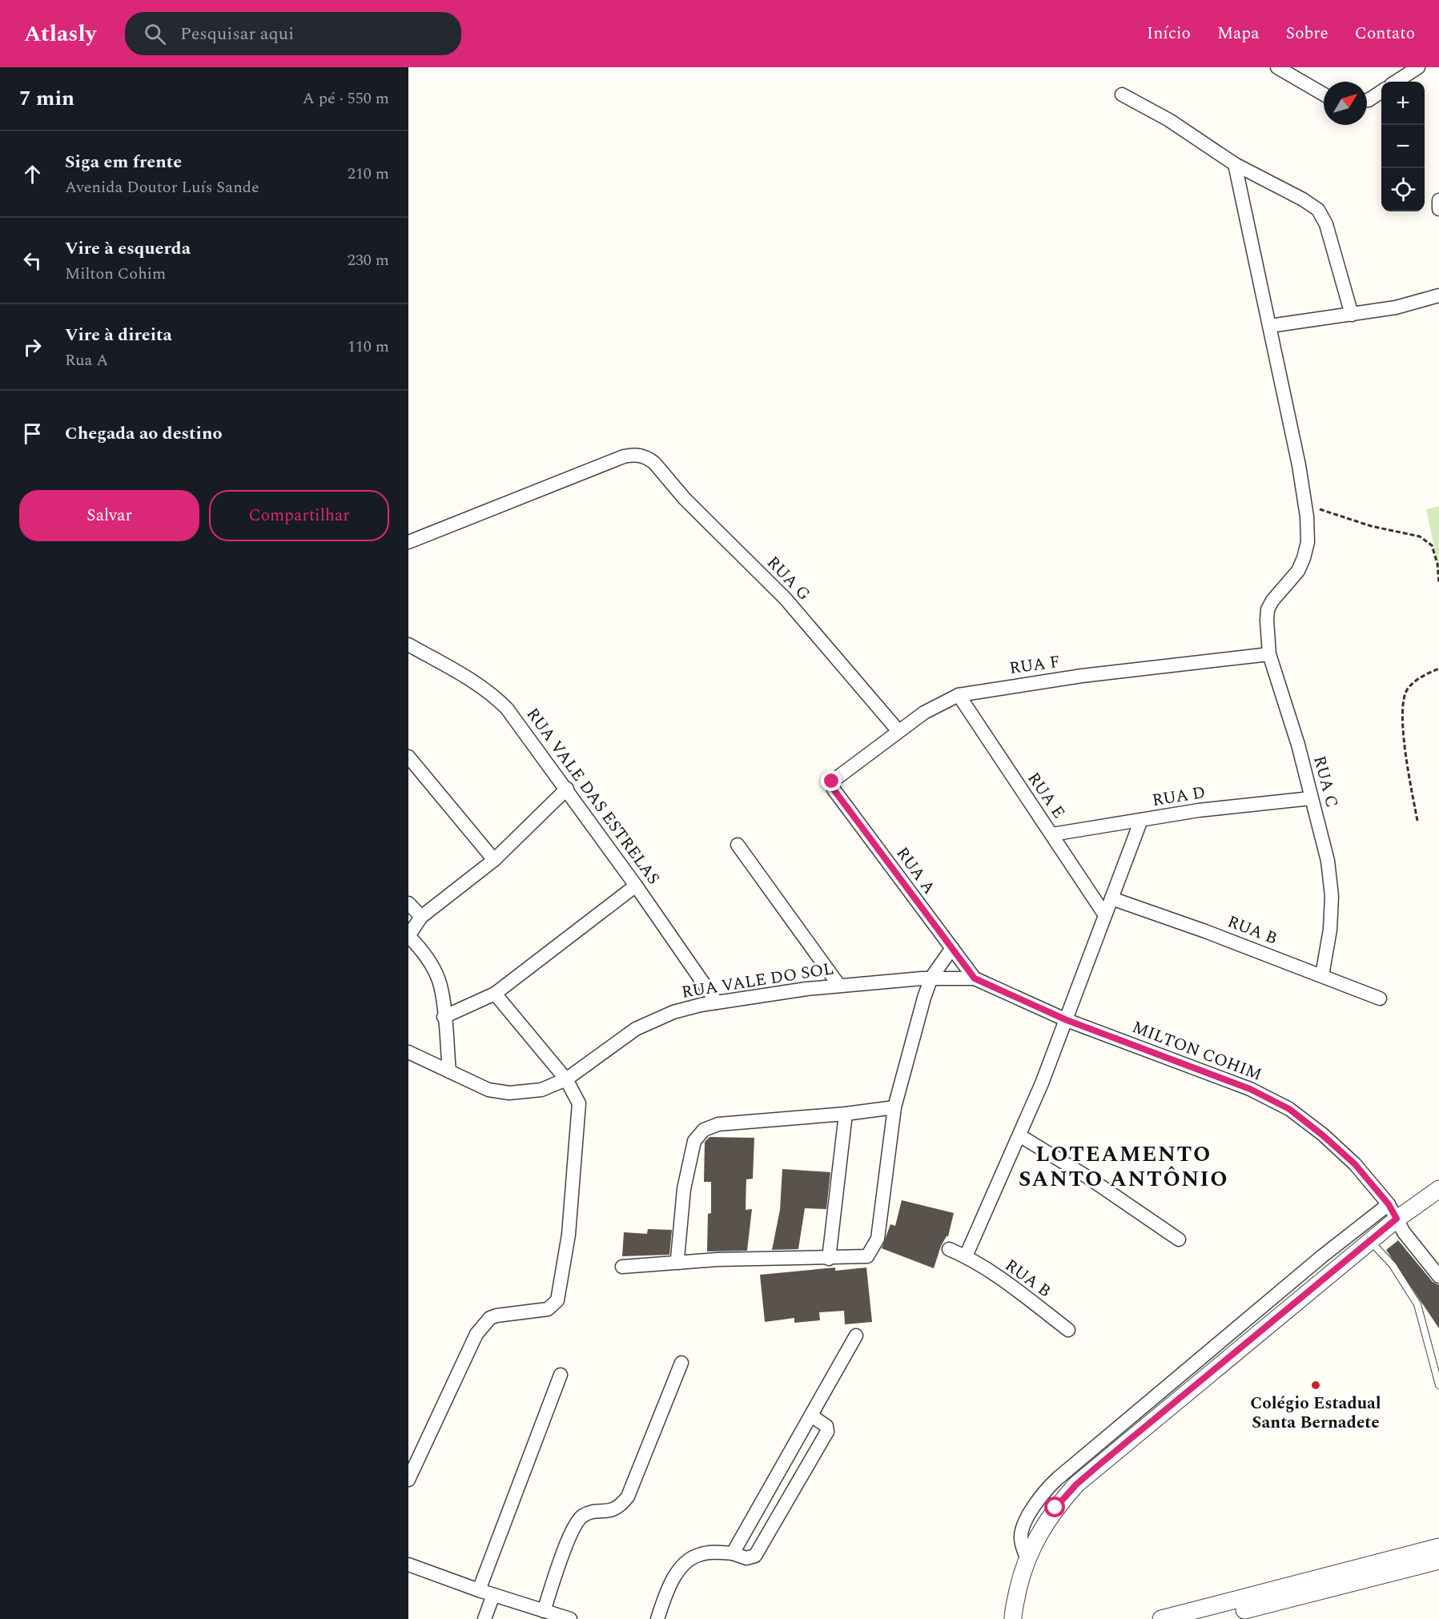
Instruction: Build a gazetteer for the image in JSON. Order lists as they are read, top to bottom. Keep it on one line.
{"streets":{"street":["RUA G","RUA F","RUA C","RUA E","RUA VALE DAS ESTRELAS","RUA D","RUA A","RUA B","RUA VALE DO SOL","MILTON COHIM"]},"crossings":[["RUA G","RUA F"],["RUA F","RUA C"],["RUA F","RUA E"],["RUA F","RUA A"],["RUA C","RUA D"],["RUA C","RUA B"],["RUA E","RUA D"],["RUA VALE DAS ESTRELAS","RUA VALE DO SOL"],["RUA A","RUA VALE DO SOL"],["RUA A","MILTON COHIM"],["RUA VALE DO SOL","MILTON COHIM"]],"districts":["LOTEAMENTO SANTO ANTÔNIO"],"places":["Colégio Estadual Santa Bernadete"],"north":"top right","page":{"header":"Atlasly","search":"Pesquisar aqui","nav":["Início","Mapa","Sobre","Contato"],"heading":["7 min","A pé · 550 m"],"map_buttons":["+","−"],"list":[["Siga em frente","Avenida Doutor Luís Sande","210 m"],["Vire à esquerda","Milton Cohim","230 m"],["Vire à direita","Rua A","110 m"],"Chegada ao destino"],"buttons":["Salvar","Compartilhar"]}}
